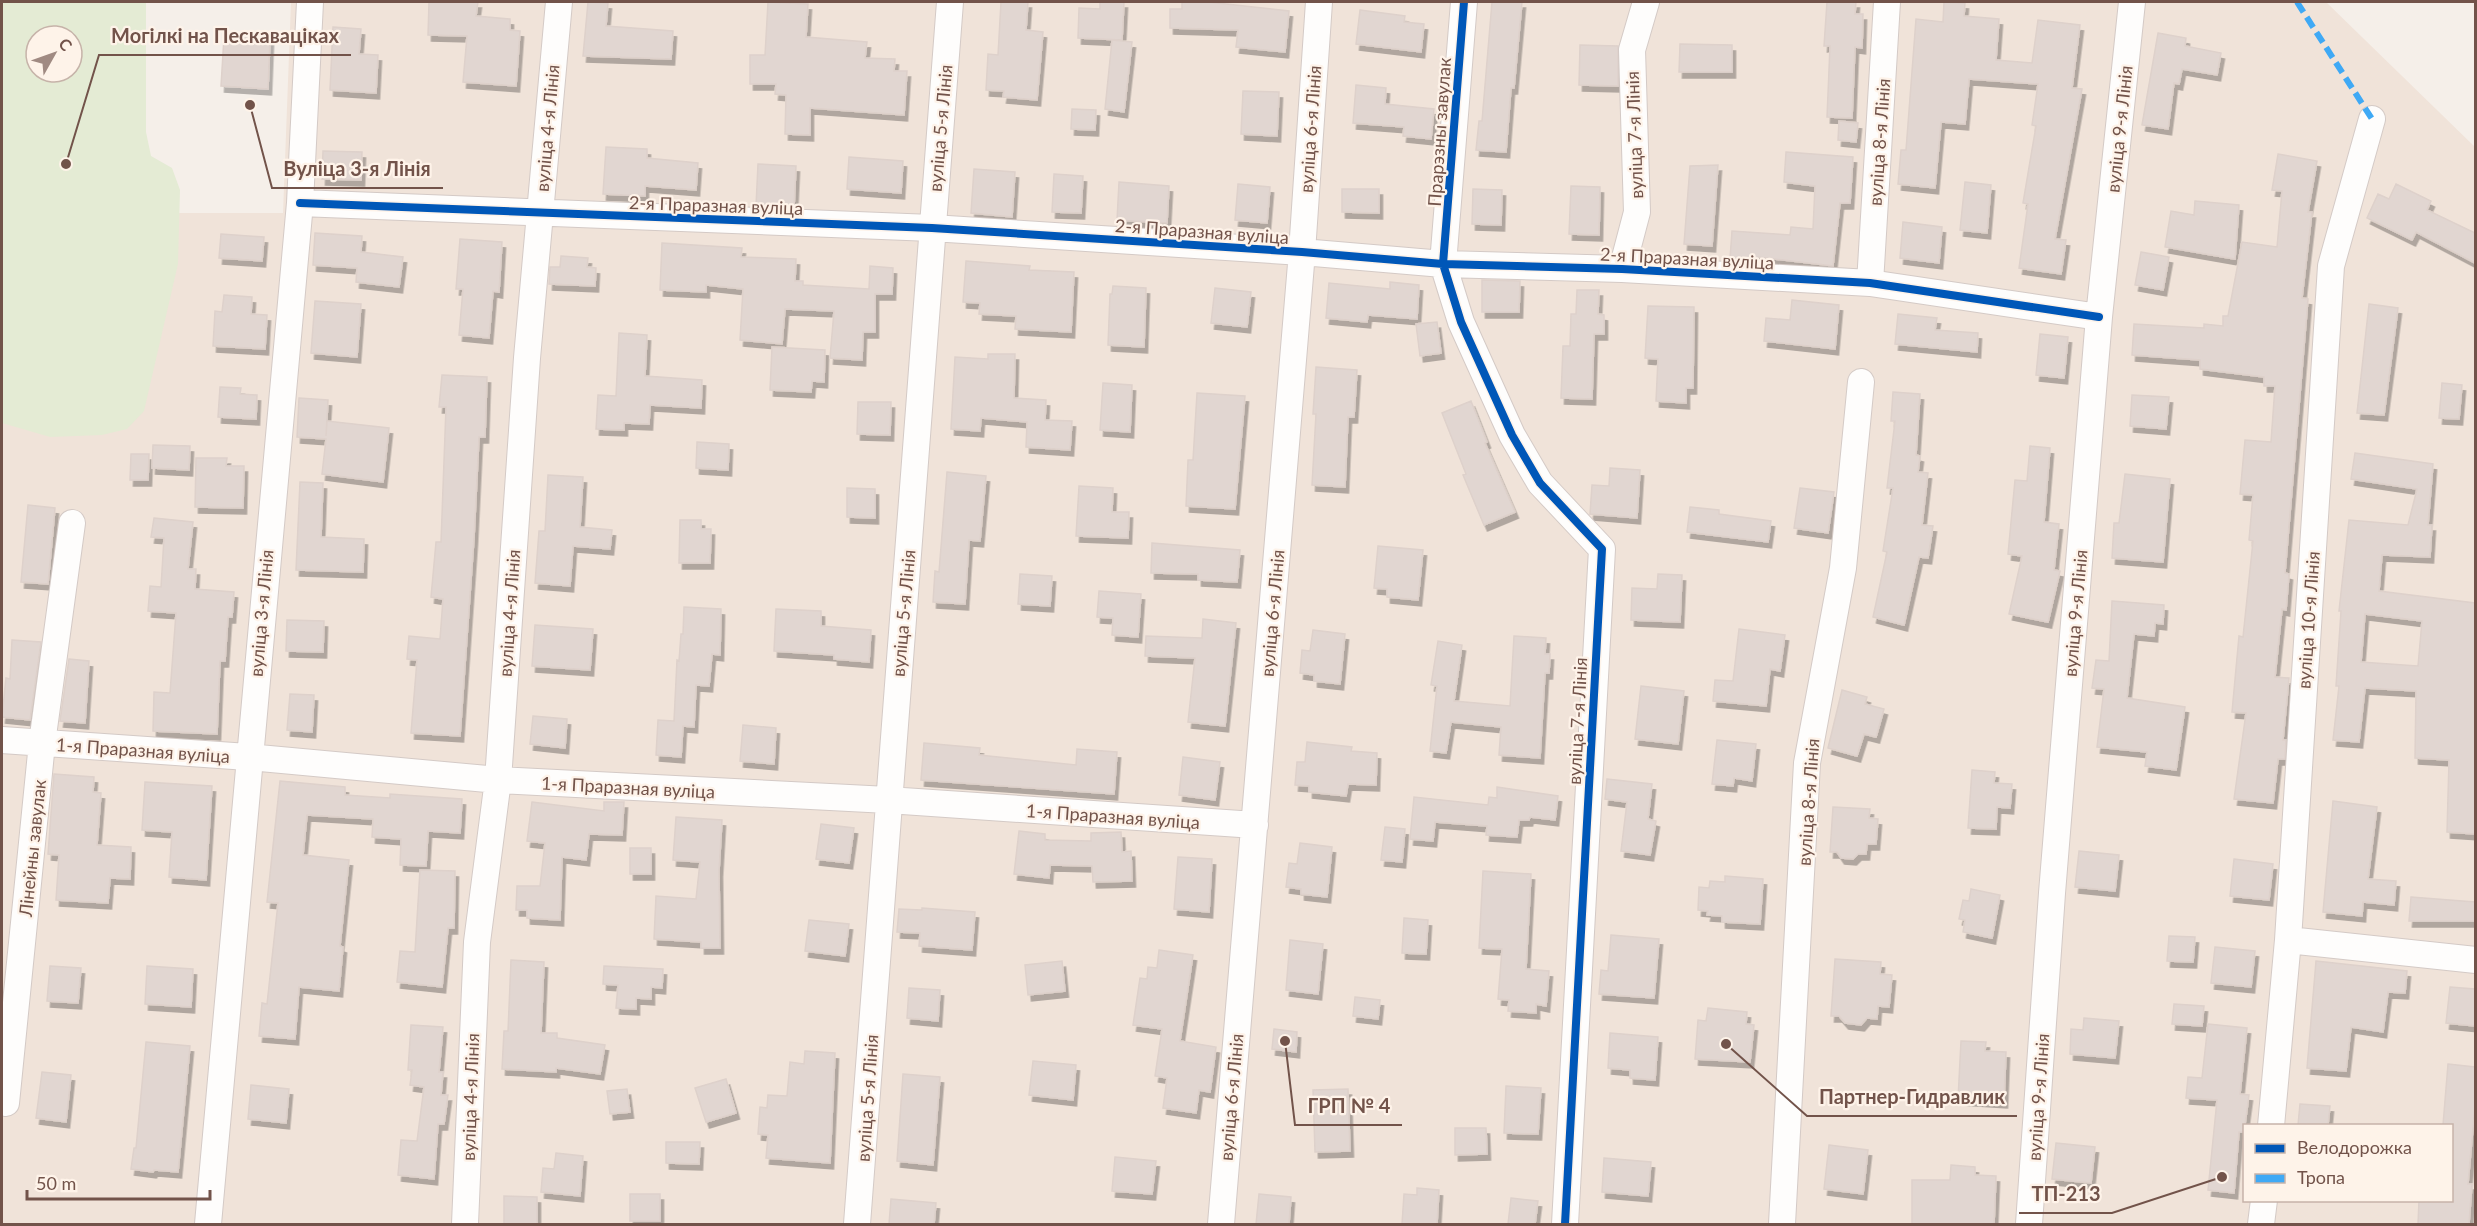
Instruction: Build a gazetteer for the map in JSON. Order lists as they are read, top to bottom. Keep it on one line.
{"streets":{"street":["вуліца 4-я Лінія","вуліца 5-я Лінія","вуліца 6-я Лінія","вуліца 9-я Лінія","Прарэзны завулак","вуліца 7-я Лінія","вуліца 8-я Лінія","2-я Праразная вуліца","вуліца 3-я Лінія","вуліца 10-я Лінія","1-я Праразная вуліца","Лінейны завулак"]},"crossings":[["вуліца 4-я Лінія","2-я Праразная вуліца"],["вуліца 4-я Лінія","1-я Праразная вуліца"],["вуліца 5-я Лінія","2-я Праразная вуліца"],["вуліца 5-я Лінія","1-я Праразная вуліца"],["вуліца 6-я Лінія","2-я Праразная вуліца"],["вуліца 6-я Лінія","1-я Праразная вуліца"],["вуліца 9-я Лінія","2-я Праразная вуліца"],["Прарэзны завулак","вуліца 7-я Лінія"],["Прарэзны завулак","2-я Праразная вуліца"],["вуліца 7-я Лінія","2-я Праразная вуліца"],["вуліца 8-я Лінія","2-я Праразная вуліца"],["2-я Праразная вуліца","вуліца 3-я Лінія"],["вуліца 3-я Лінія","1-я Праразная вуліца"],["1-я Праразная вуліца","Лінейны завулак"]],"places":["Вуліца 3-я Лінія","Могілкі на Пескаваціках","ГРП № 4","Партнер-Гидравлик","ТП-213"],"legend":["Велодорожка","Тропа"],"scale_bar":"50 m","north":"top right"}
